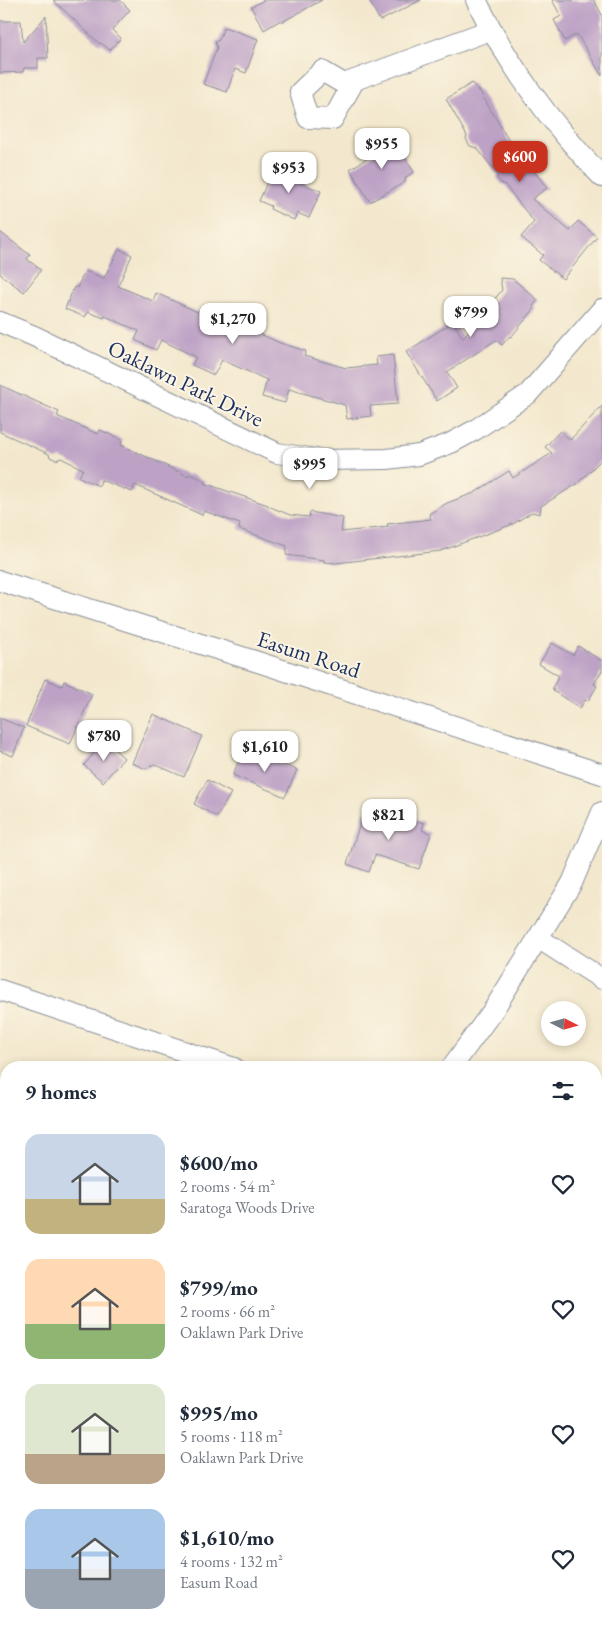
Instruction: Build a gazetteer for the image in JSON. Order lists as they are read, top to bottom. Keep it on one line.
{"streets":{"street":["Oaklawn Park Drive","Easum Road"]},"north":"right","page":{"price":["$955","$600","$953","$799","$1,270","$995","$780","$1,610","$821"],"heading":"9 homes","list":[{"name":"$600/mo","note":"2 rooms · 54 m² · Saratoga Woods Drive"},{"name":"$799/mo","note":"2 rooms · 66 m² · Oaklawn Park Drive"},{"name":"$995/mo","note":"5 rooms · 118 m² · Oaklawn Park Drive"},{"name":"$1,610/mo","note":"4 rooms · 132 m² · Easum Road"}]}}
